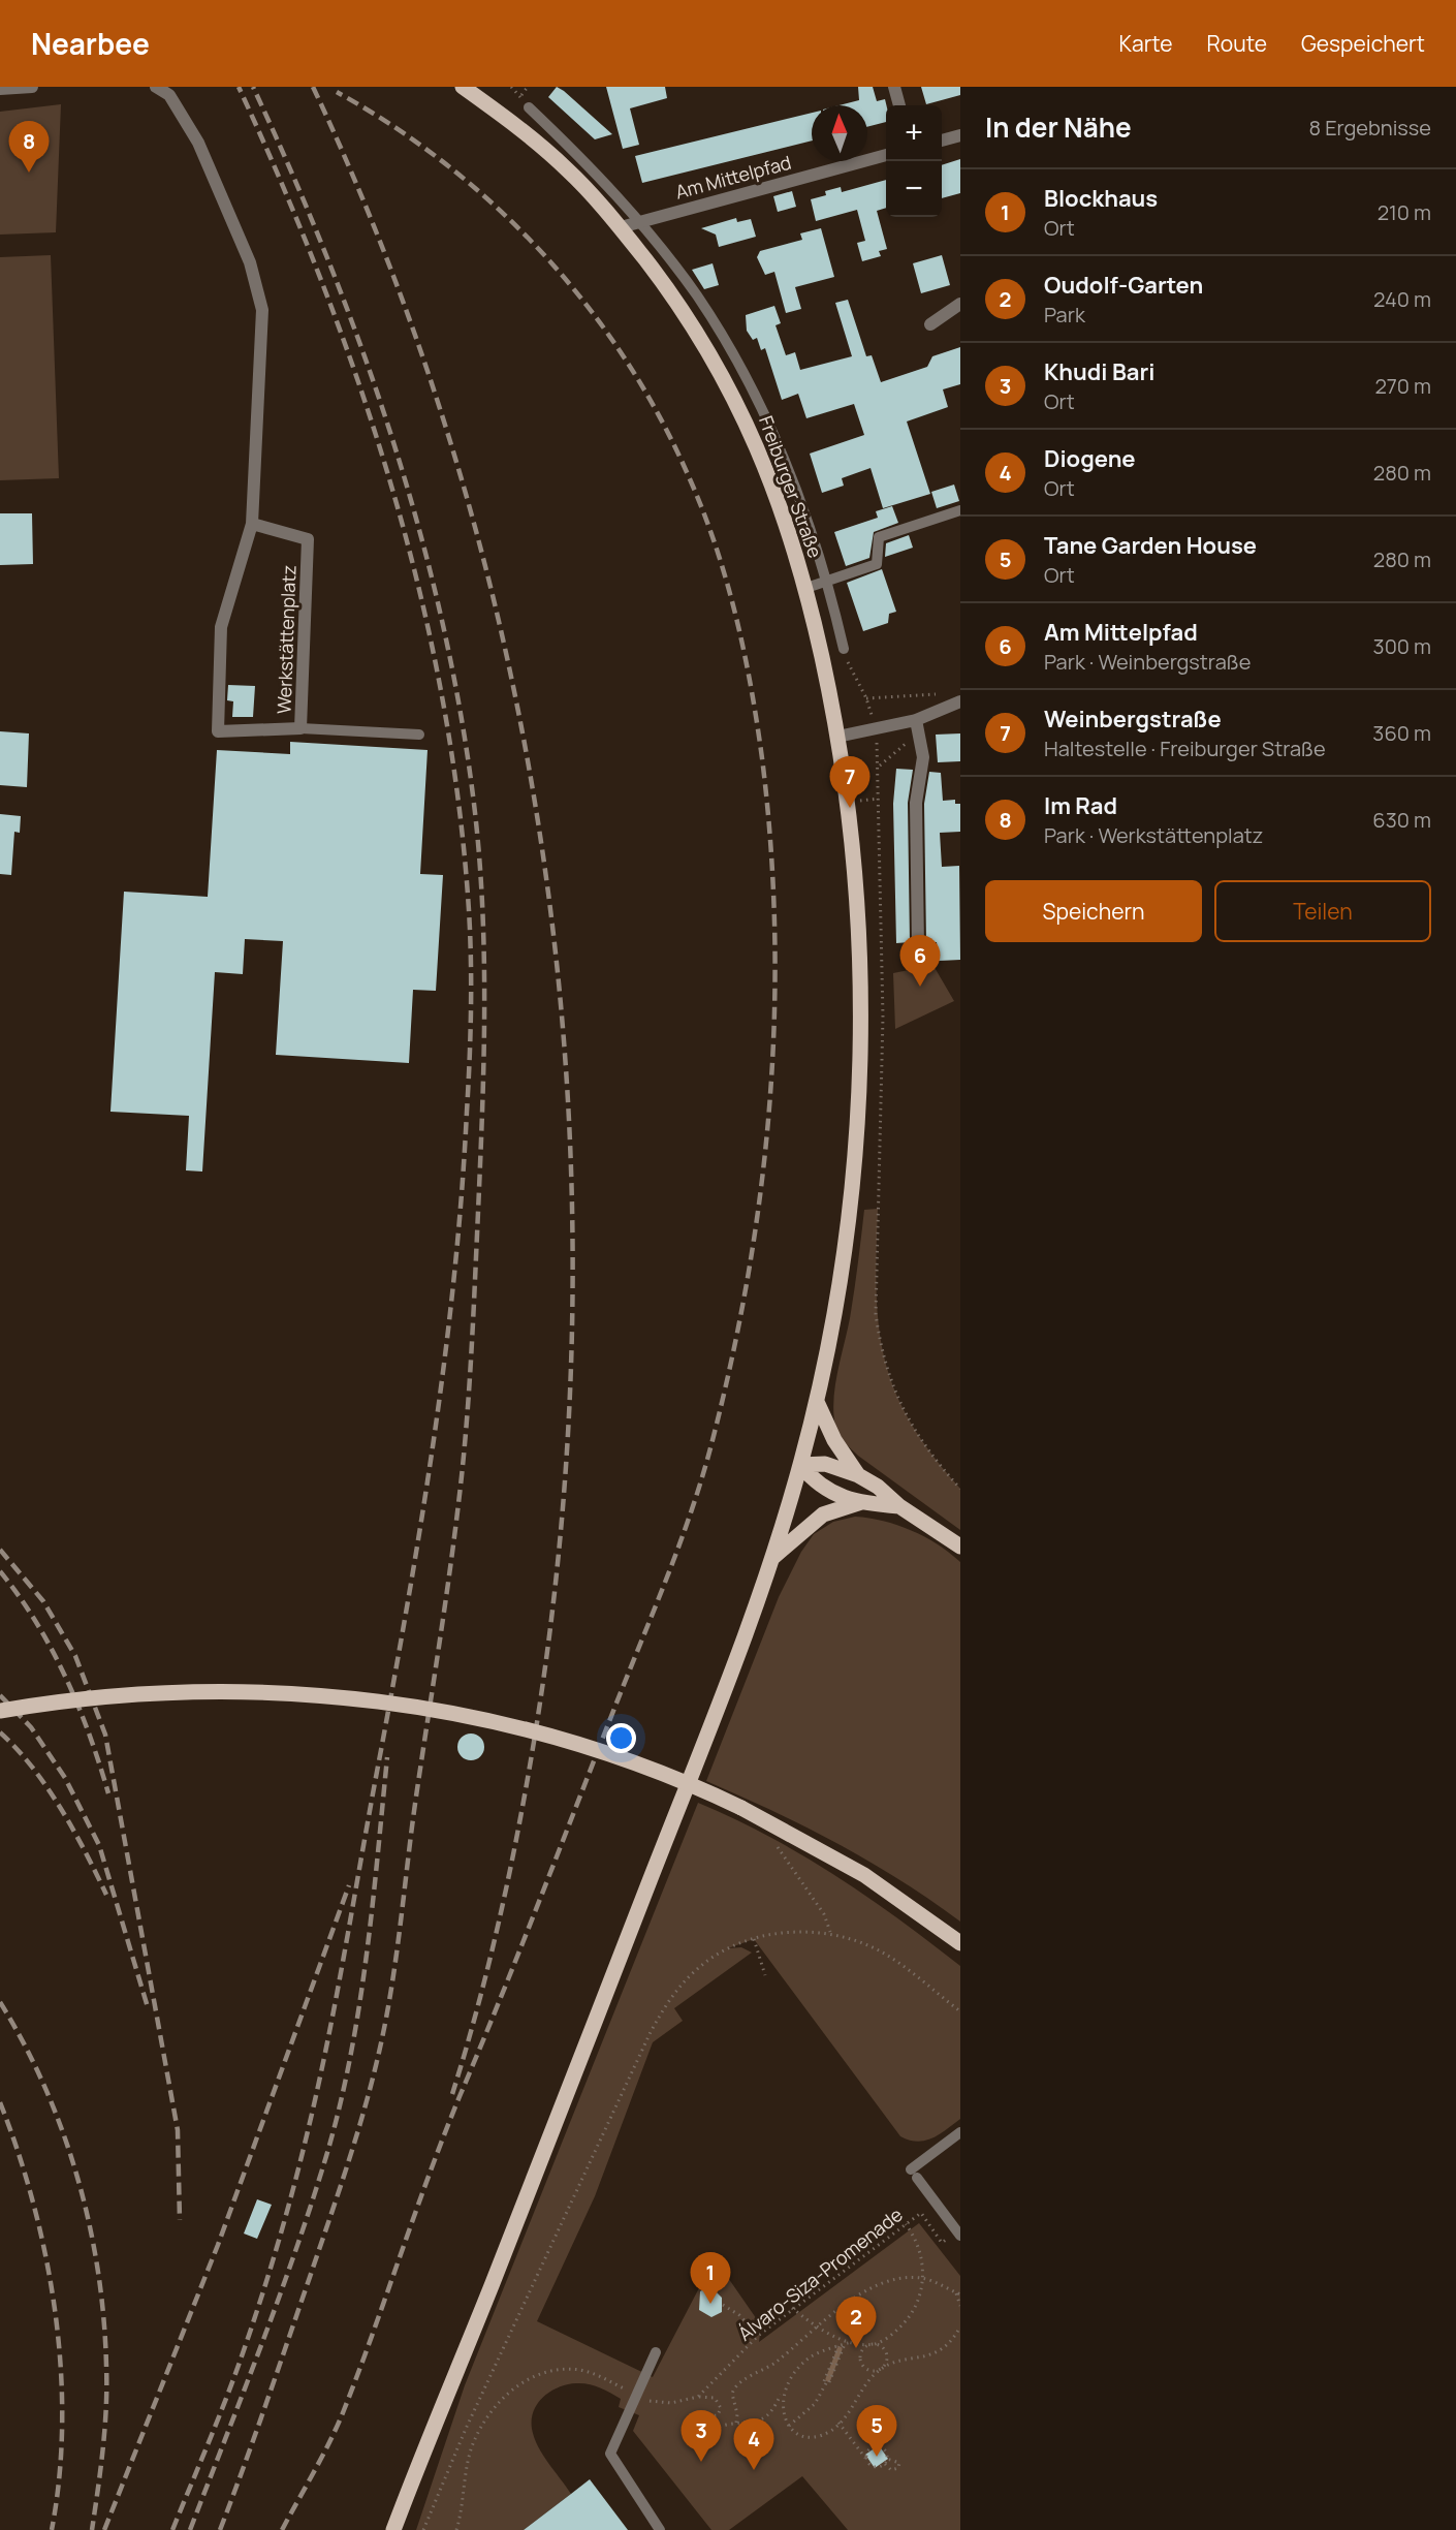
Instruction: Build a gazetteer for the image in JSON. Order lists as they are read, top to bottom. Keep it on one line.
{"streets":{"main road":["Freiburger Straße"],"street":["Am Mittelpfad","Werkstättenplatz"],"path":["Álvaro-Siza-Promenade"]},"crossings":[["Am Mittelpfad","Freiburger Straße"]],"north":"top","page":{"header":"Nearbee","nav":["Karte","Route","Gespeichert"],"heading":["In der Nähe","8 Ergebnisse"],"map_buttons":["+","−"],"pins":["8","7","6","1","2","5","3","4"],"list":[{"mark":"1","name":"Blockhaus","note":"Ort","value":"210 m"},{"mark":"2","name":"Oudolf-Garten","note":"Park","value":"240 m"},{"mark":"3","name":"Khudi Bari","note":"Ort","value":"270 m"},{"mark":"4","name":"Diogene","note":"Ort","value":"280 m"},{"mark":"5","name":"Tane Garden House","note":"Ort","value":"280 m"},{"mark":"6","name":"Am Mittelpfad","note":"Park · Weinbergstraße","value":"300 m"},{"mark":"7","name":"Weinbergstraße","note":"Haltestelle · Freiburger Straße","value":"360 m"},{"mark":"8","name":"Im Rad","note":"Park · Werkstättenplatz","value":"630 m"}],"buttons":["Speichern","Teilen"]}}
